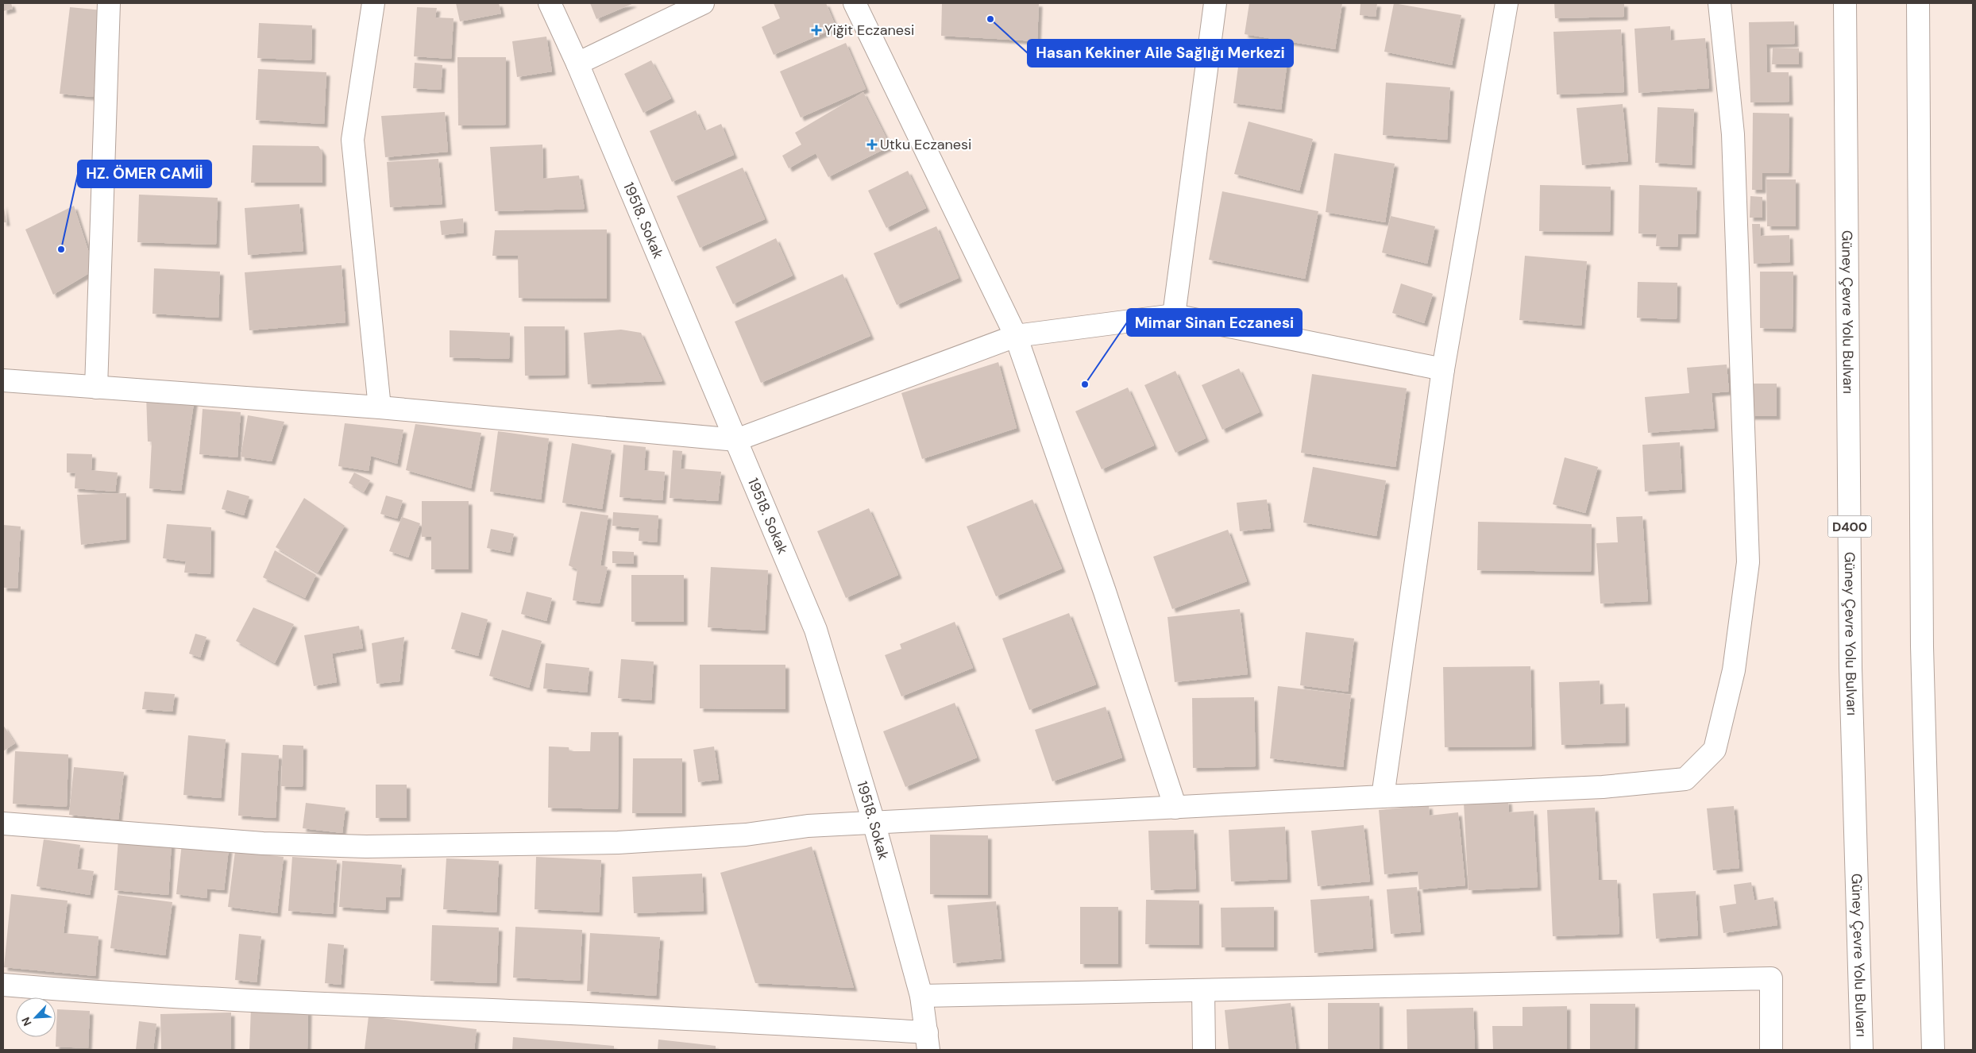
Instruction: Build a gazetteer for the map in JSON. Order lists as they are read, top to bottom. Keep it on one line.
{"streets":{"main road":["19518. Sokak","Güney Çevre Yolu Bulvarı","D400"]},"places":{"other":["Hasan Kekiner Aile Sağlığı Merkezi","HZ. ÖMER CAMİİ","Mimar Sinan Eczanesi"],"health":["Yiğit Eczanesi","Utku Eczanesi"]},"north":"bottom left"}
